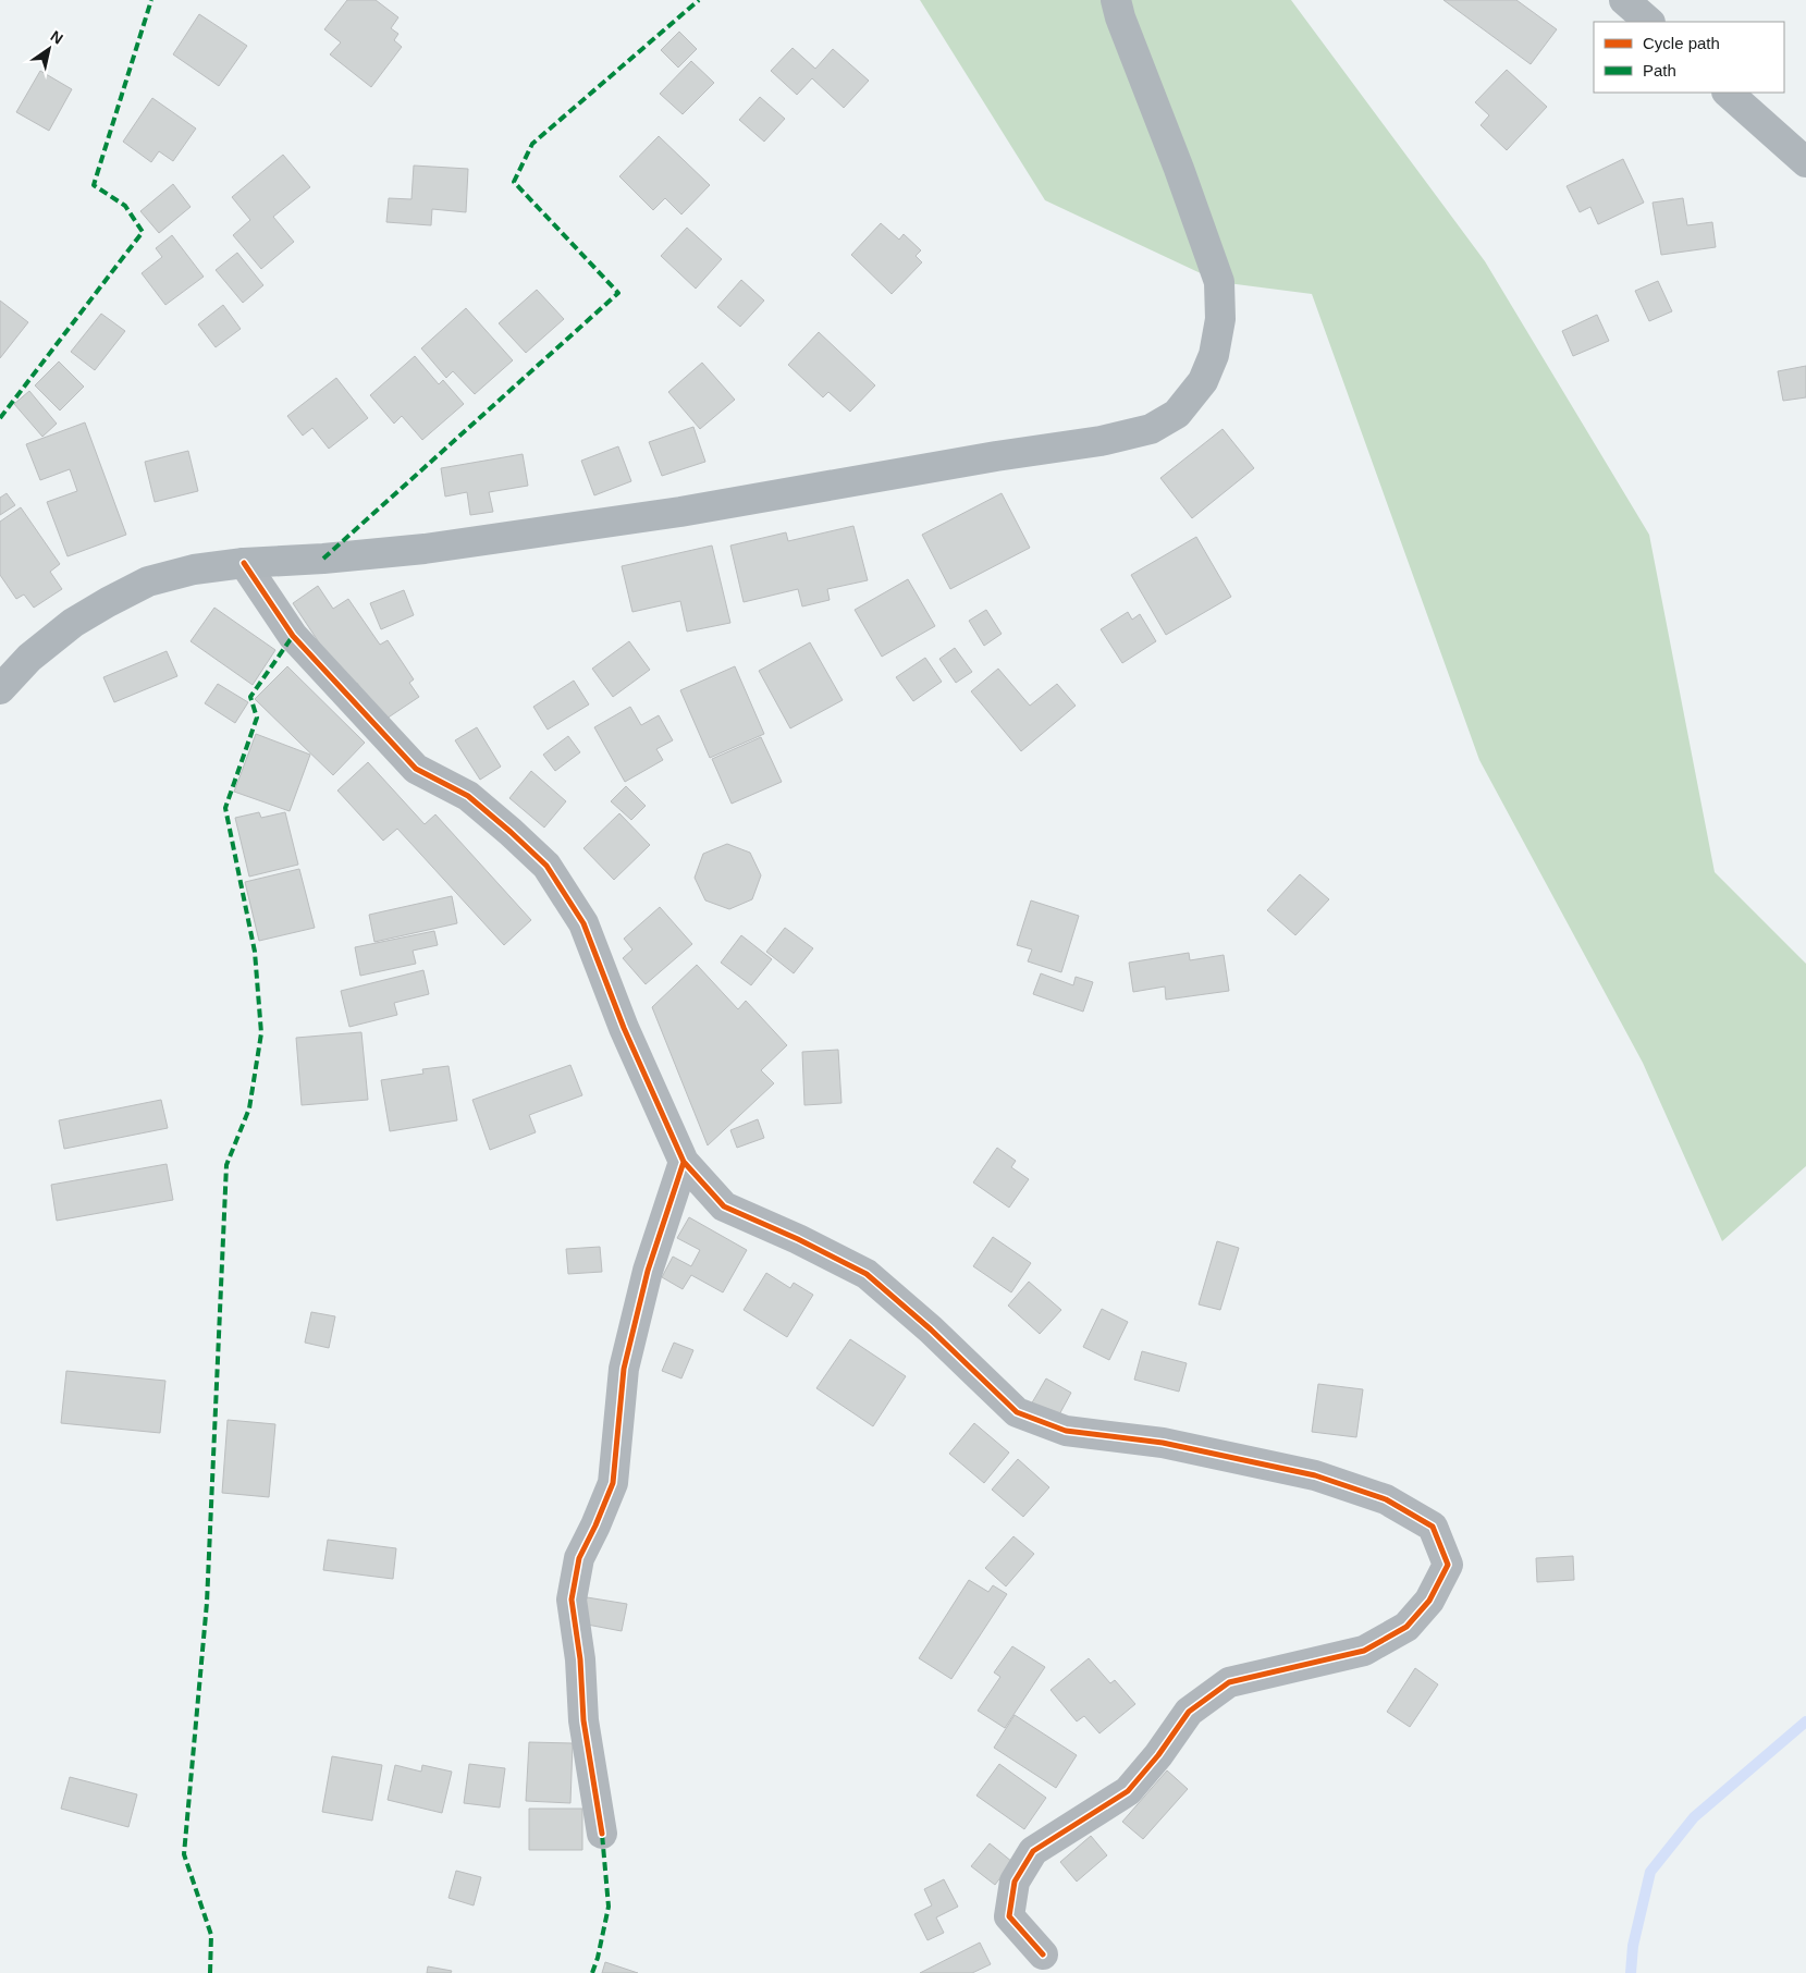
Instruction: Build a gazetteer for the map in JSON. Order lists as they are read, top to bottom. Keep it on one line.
{"legend":["Cycle path","Path"],"north":"top right"}
